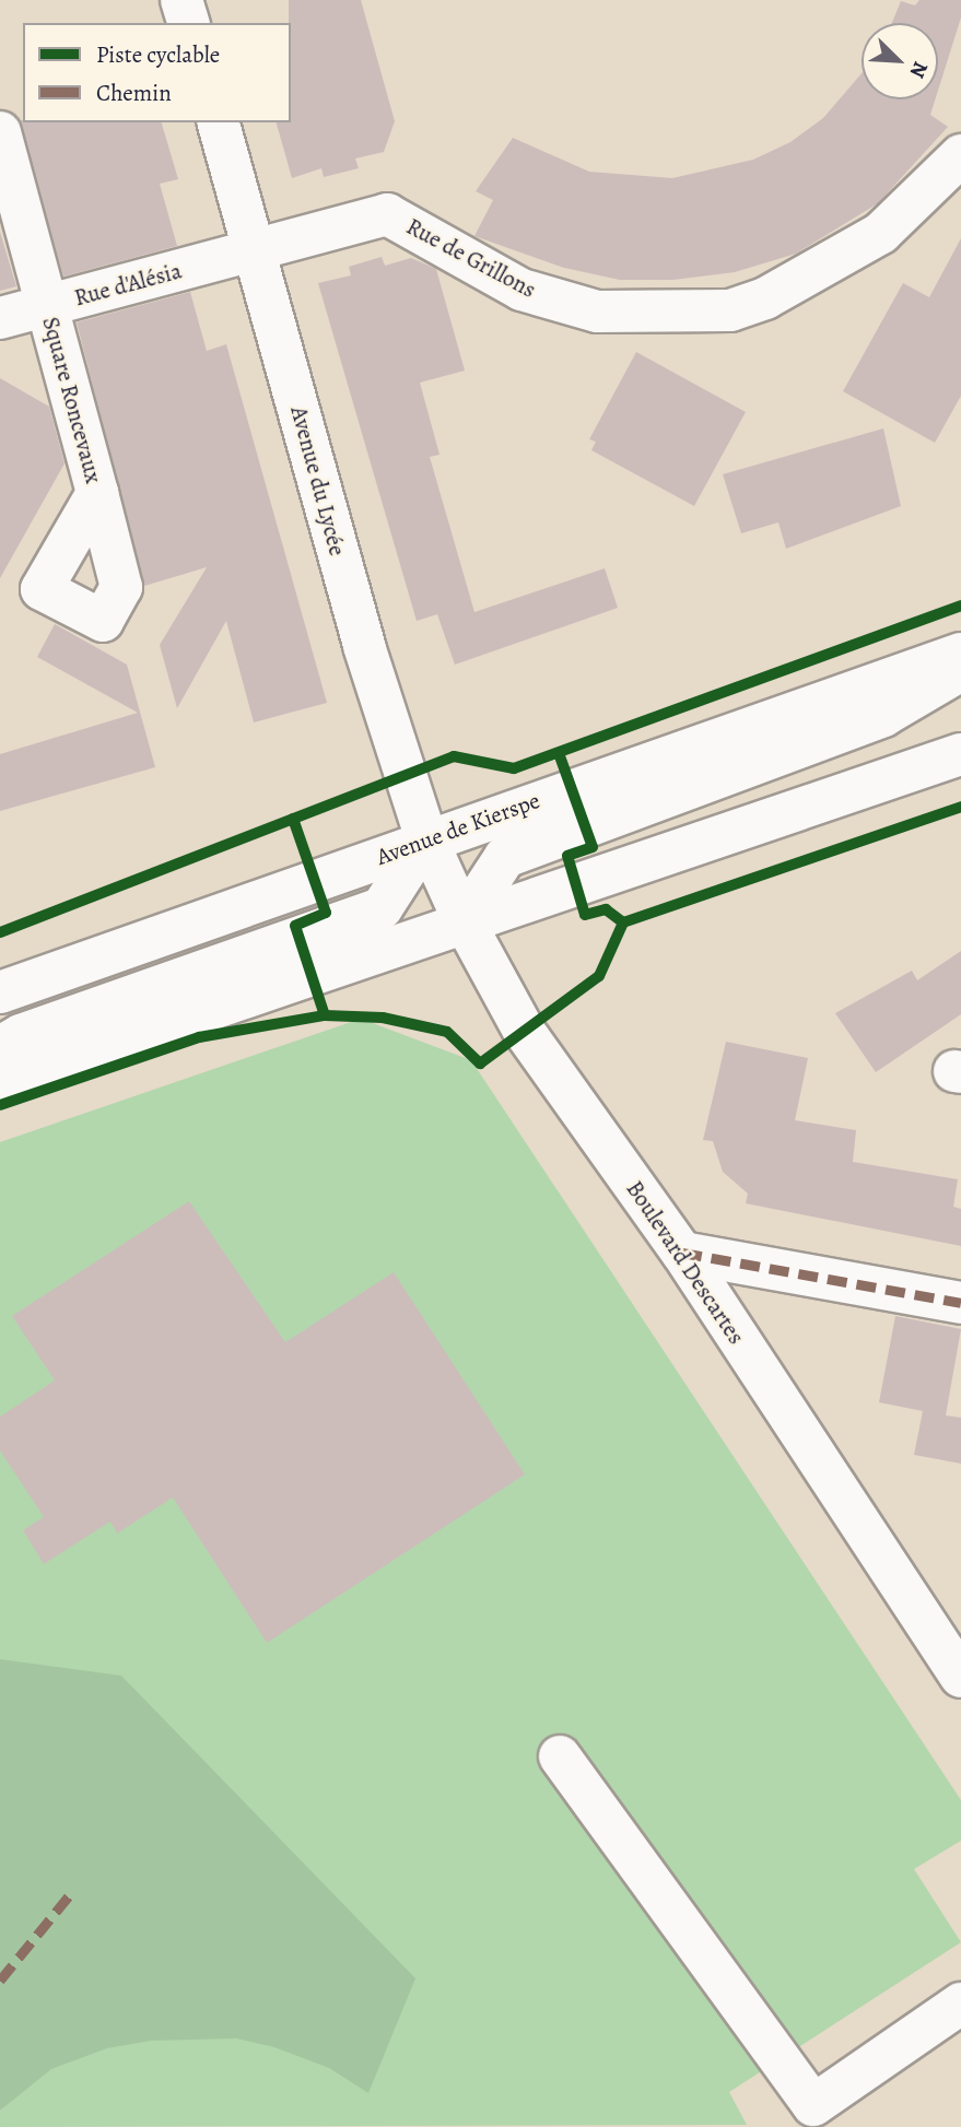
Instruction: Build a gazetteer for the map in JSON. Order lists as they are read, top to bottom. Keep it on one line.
{"streets":{"street":["Rue de Grillons","Rue d'Alésia","Square Roncevaux","Avenue du Lycée","Avenue de Kierspe","Boulevard Descartes"]},"crossings":[["Rue de Grillons","Rue d'Alésia"],["Rue de Grillons","Avenue du Lycée"],["Rue d'Alésia","Square Roncevaux"],["Rue d'Alésia","Avenue du Lycée"],["Avenue du Lycée","Avenue de Kierspe"],["Avenue du Lycée","Boulevard Descartes"],["Avenue de Kierspe","Boulevard Descartes"]],"legend":["Piste cyclable","Chemin"],"north":"bottom right"}
